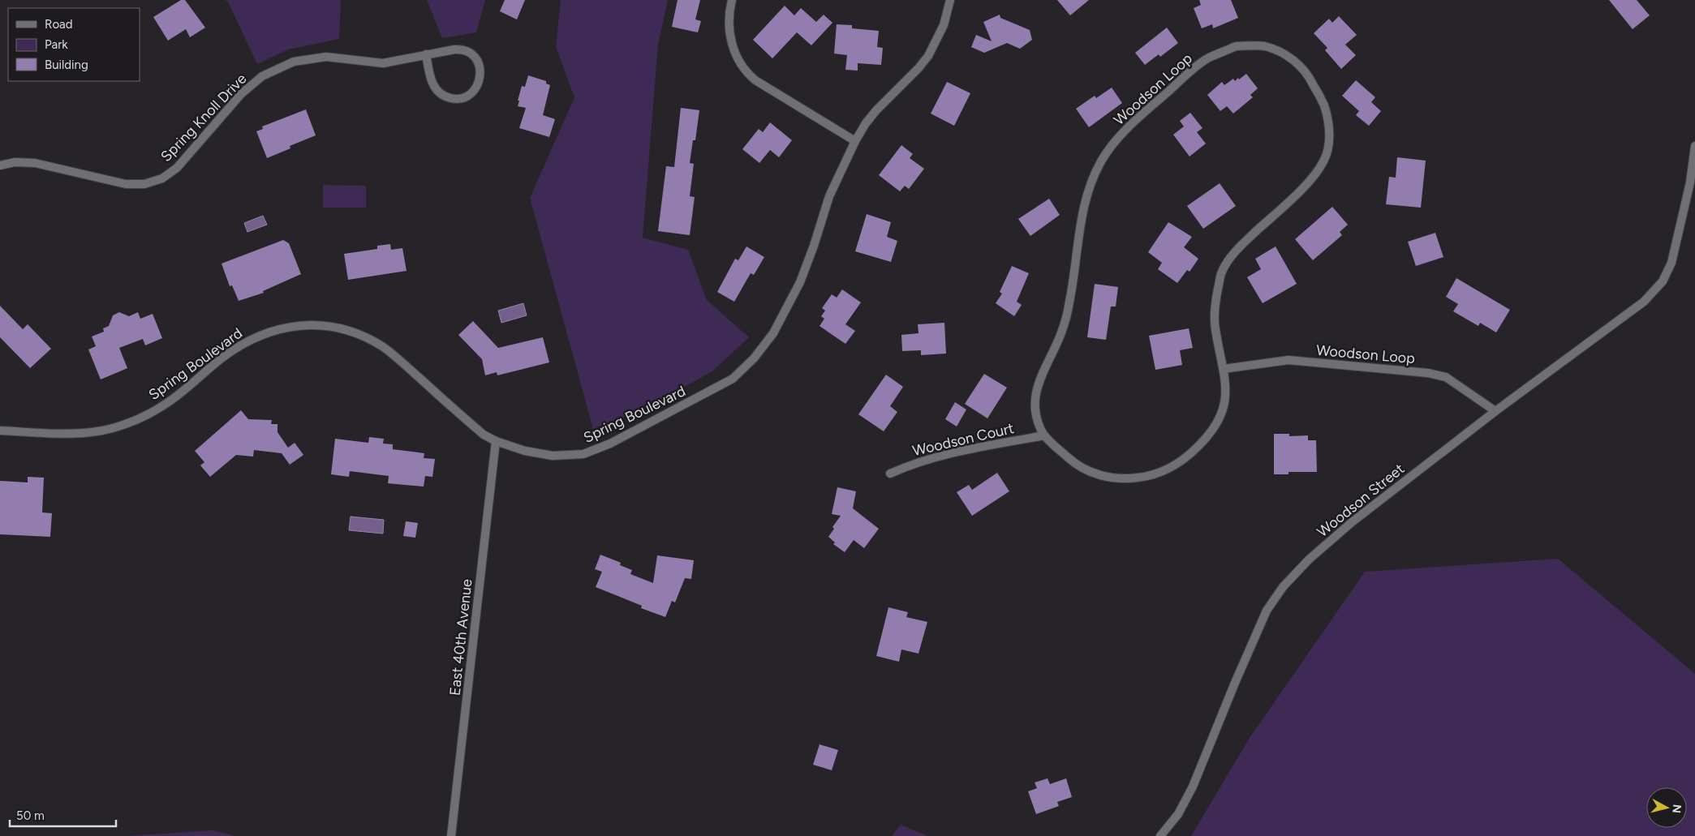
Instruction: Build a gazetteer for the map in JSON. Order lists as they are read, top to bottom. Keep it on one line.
{"streets":{"street":["Woodson Loop","Spring Knoll Drive","Spring Boulevard","Woodson Court","Woodson Street","East 40th Avenue"]},"crossings":[["Woodson Loop","Woodson Court"],["Woodson Loop","Woodson Street"],["Spring Boulevard","East 40th Avenue"]],"legend":["Road","Park","Building"],"scale_bar":"50 m","north":"right"}
